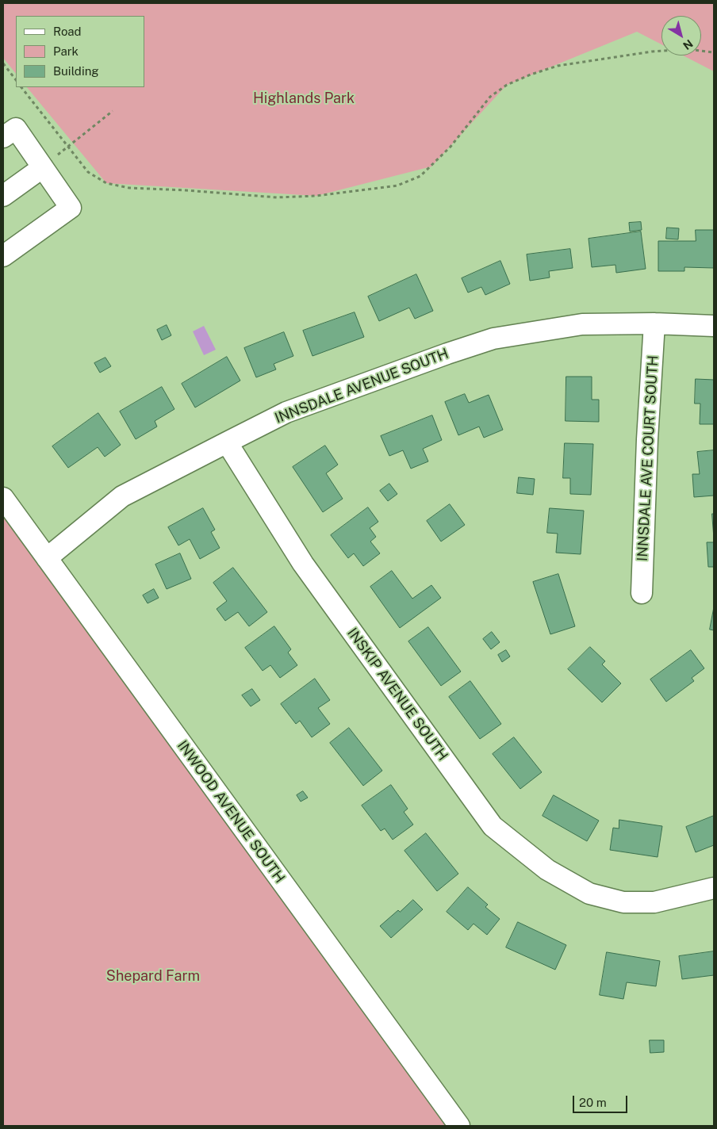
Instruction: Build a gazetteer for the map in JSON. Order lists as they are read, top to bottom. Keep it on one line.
{"streets":{"street":["INNSDALE AVENUE SOUTH","INNSDALE AVE COURT SOUTH","INSKIP AVENUE SOUTH","INWOOD AVENUE SOUTH"]},"crossings":[["INNSDALE AVENUE SOUTH","INNSDALE AVE COURT SOUTH"],["INNSDALE AVENUE SOUTH","INSKIP AVENUE SOUTH"],["INNSDALE AVENUE SOUTH","INWOOD AVENUE SOUTH"]],"parks":["Highlands Park","Shepard Farm"],"legend":["Road","Park","Building"],"scale_bar":"20 m","north":"bottom right"}
